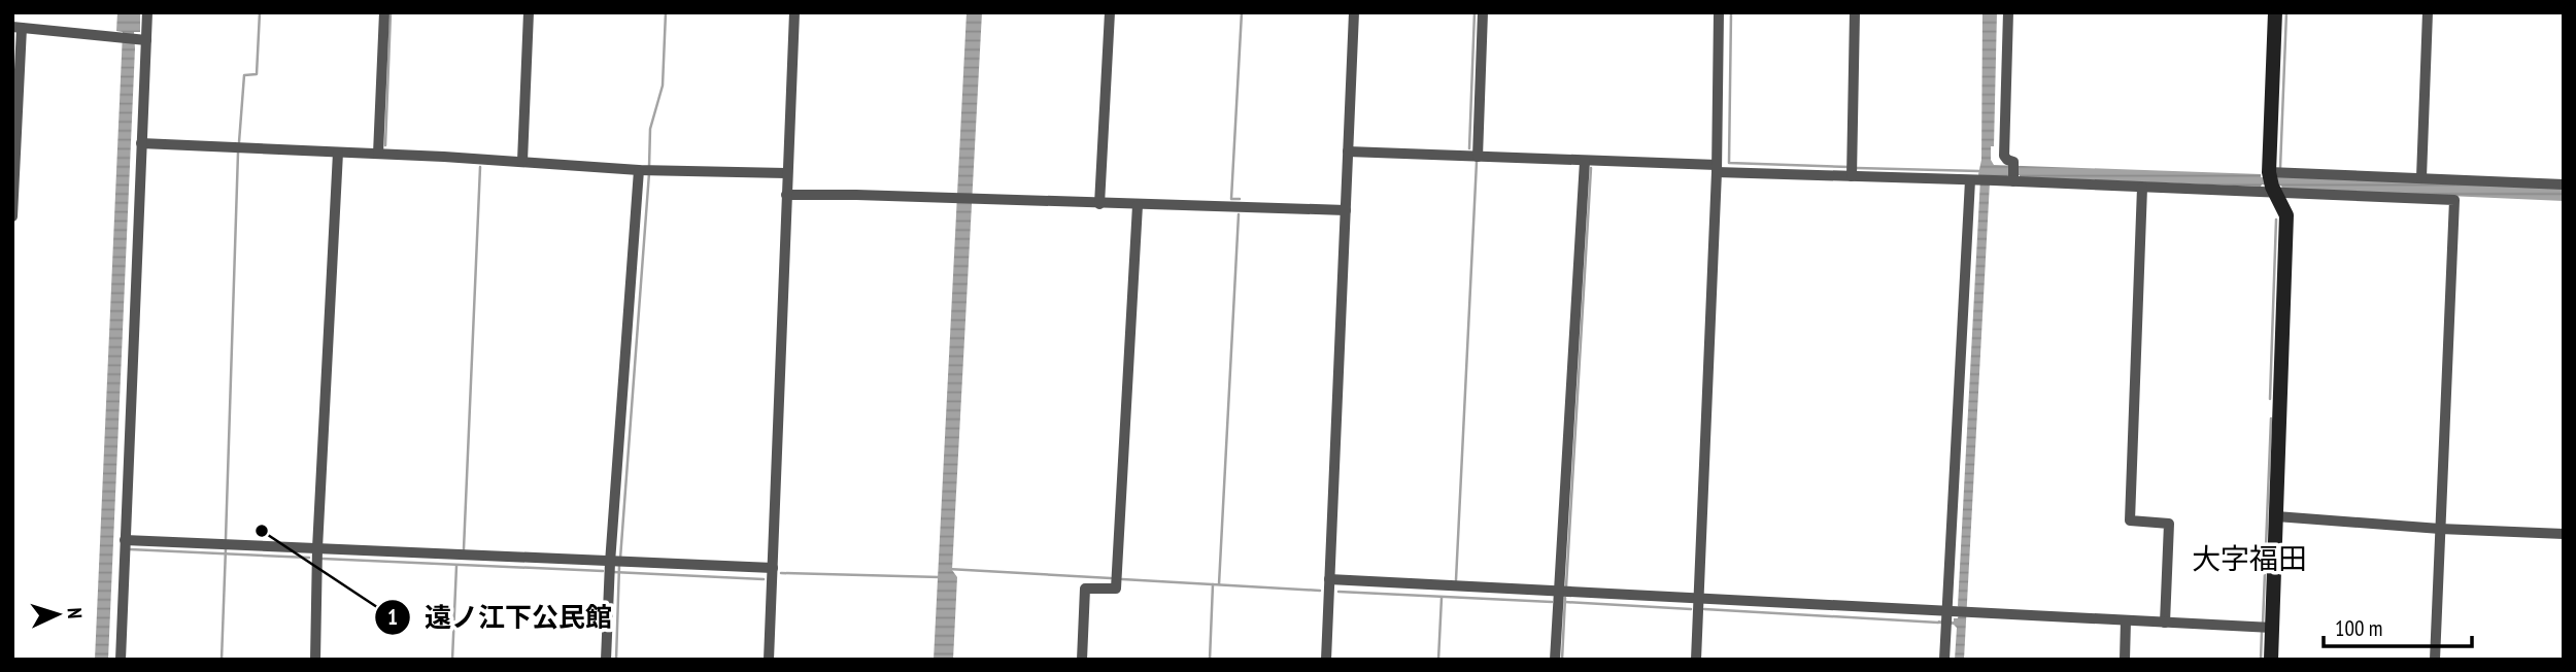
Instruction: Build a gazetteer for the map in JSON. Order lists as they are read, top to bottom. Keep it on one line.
{"districts":["大字福田"],"places":["遠ノ江下公民館"],"scale_bar":"100 m","north":"right"}
